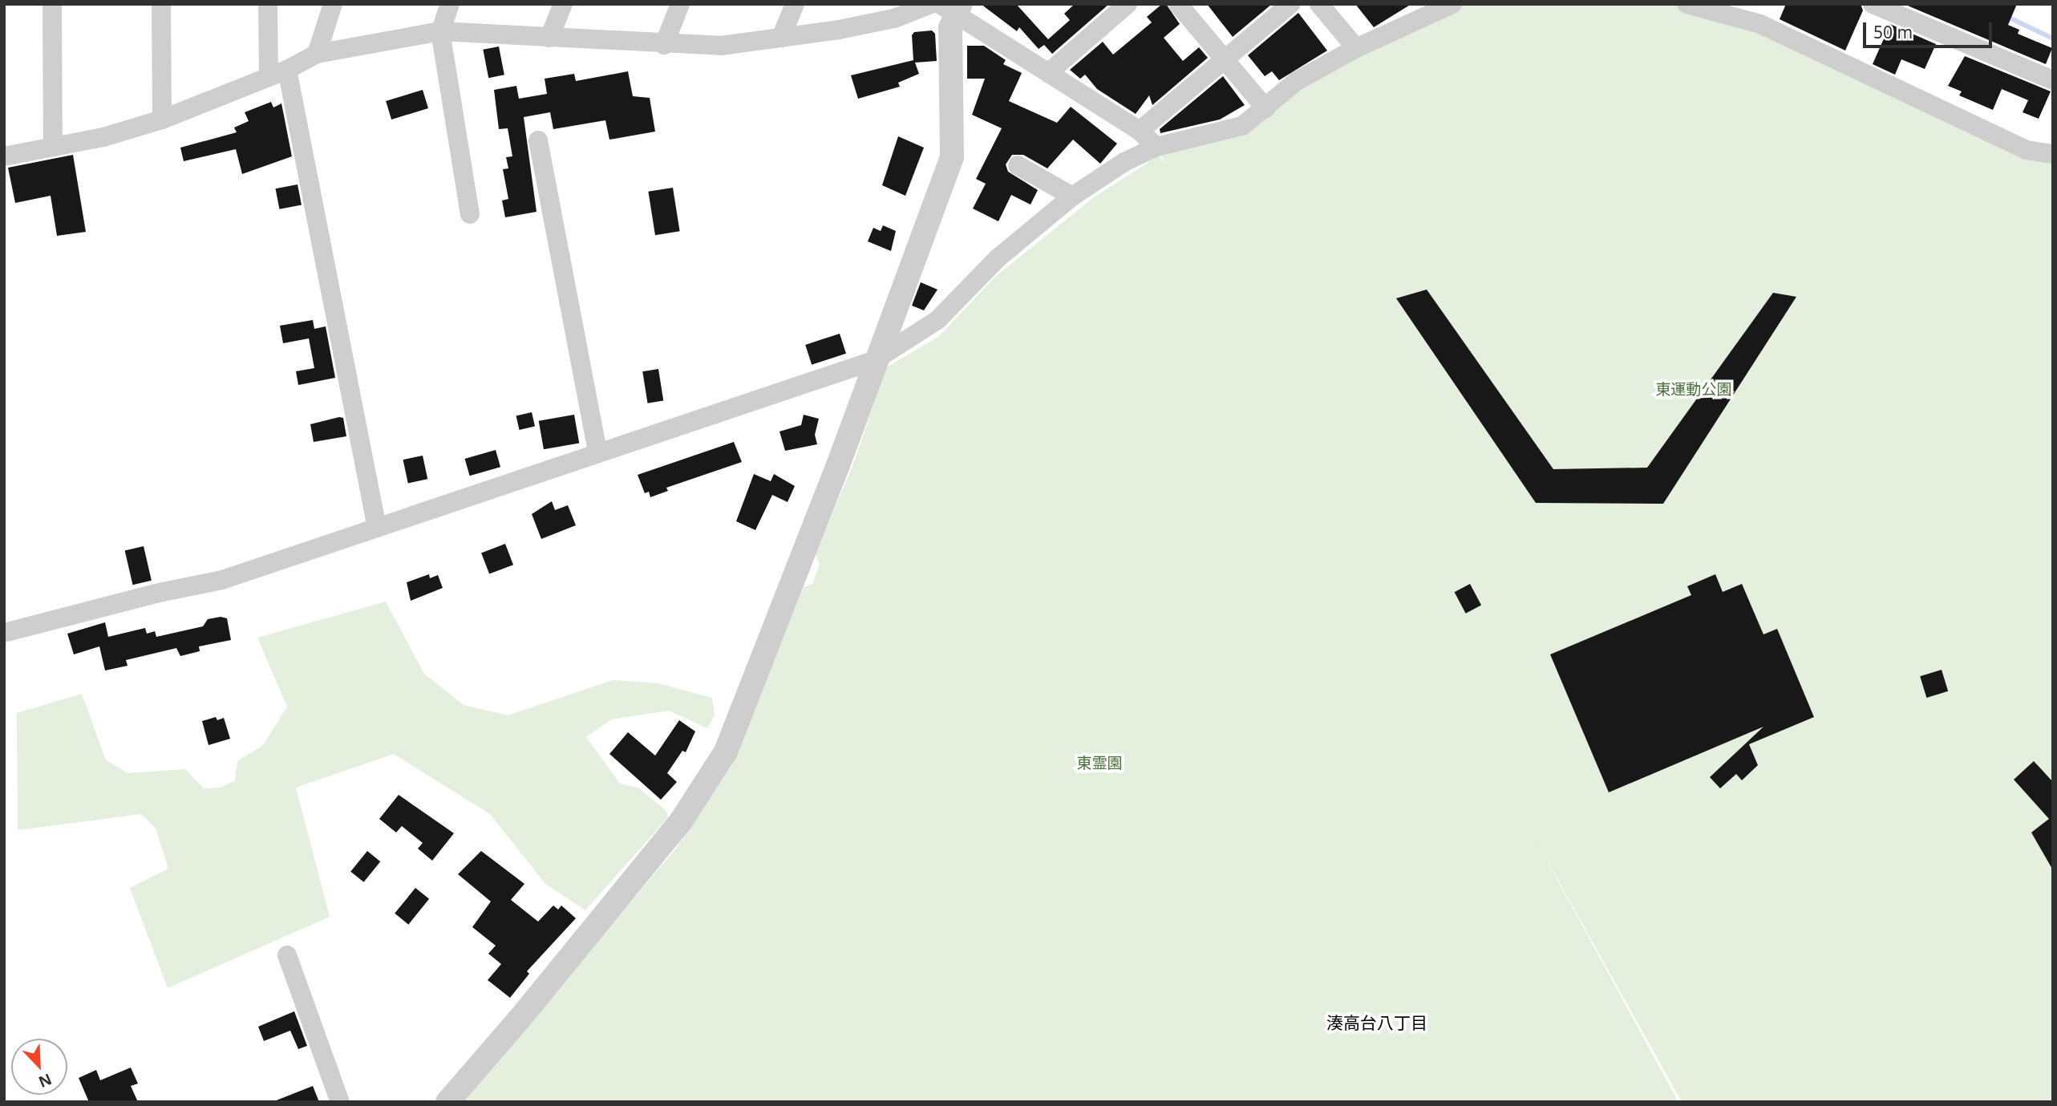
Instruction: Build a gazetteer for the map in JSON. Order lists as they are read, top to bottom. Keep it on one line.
{"districts":["湊高台八丁目"],"parks":["東運動公園","東霊園"],"scale_bar":"50 m","north":"bottom right"}
